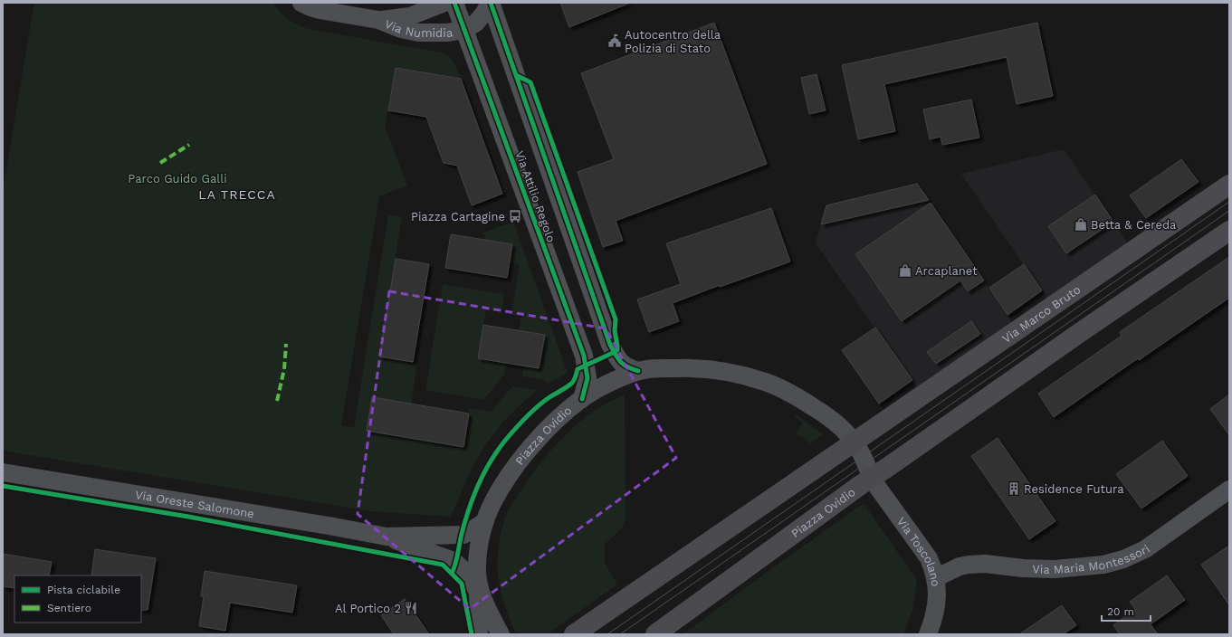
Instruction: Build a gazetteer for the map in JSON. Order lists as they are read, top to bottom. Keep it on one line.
{"streets":{"main road":["Via Marco Bruto","Piazza Ovidio"],"street":["Via Numidia","Via Attilio Regolo","Via Oreste Salomone","Via Toscolano","Via Maria Montessori"]},"crossings":[["Via Numidia","Via Attilio Regolo"],["Via Attilio Regolo","Piazza Ovidio"],["Via Marco Bruto","Piazza Ovidio"],["Piazza Ovidio","Via Oreste Salomone"],["Piazza Ovidio","Via Toscolano"],["Via Toscolano","Via Maria Montessori"]],"districts":["LA TRECCA"],"parks":["Parco Guido Galli"],"places":{"public building":["Autocentro della Polizia di Stato"],"bus stop":["Piazza Cartagine"],"shop":["Betta & Cereda","Arcaplanet"],"building":["Residence Futura"],"restaurant":["Al Portico 2"]},"legend":["Pista ciclabile","Sentiero"],"scale_bar":"20 m"}
